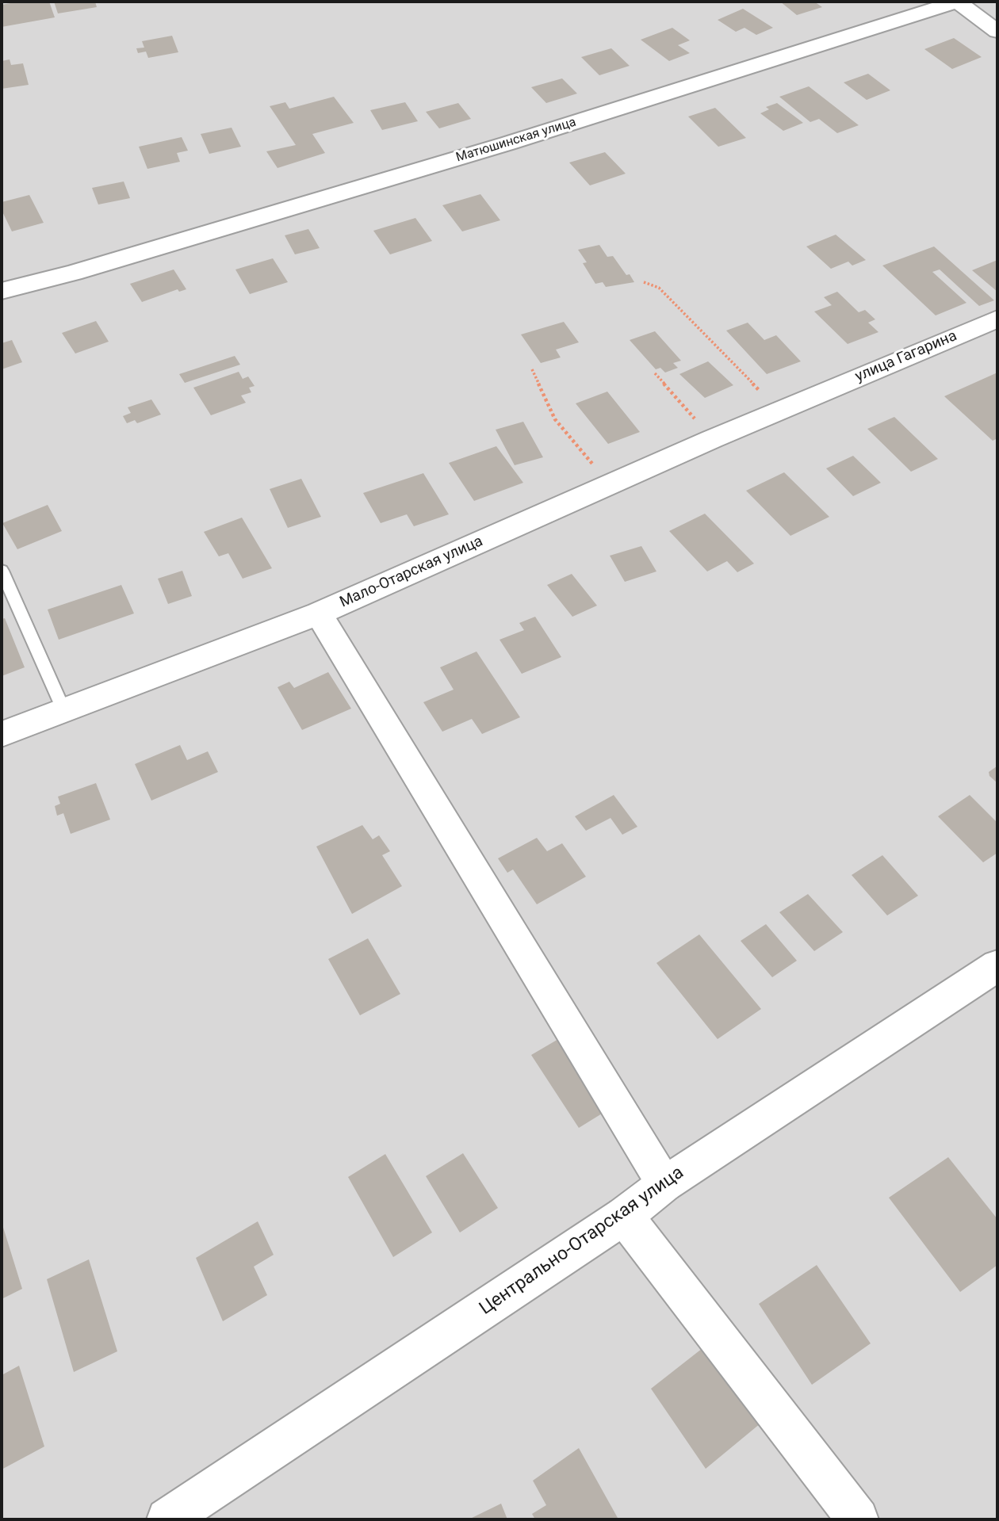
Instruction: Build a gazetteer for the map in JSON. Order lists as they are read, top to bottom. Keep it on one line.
{"streets":{"street":["Матюшинская улица","улица Гагарина","Мало-Отарская улица","Центрально-Отарская улица"]},"crossings":[["улица Гагарина","Мало-Отарская улица"]]}
